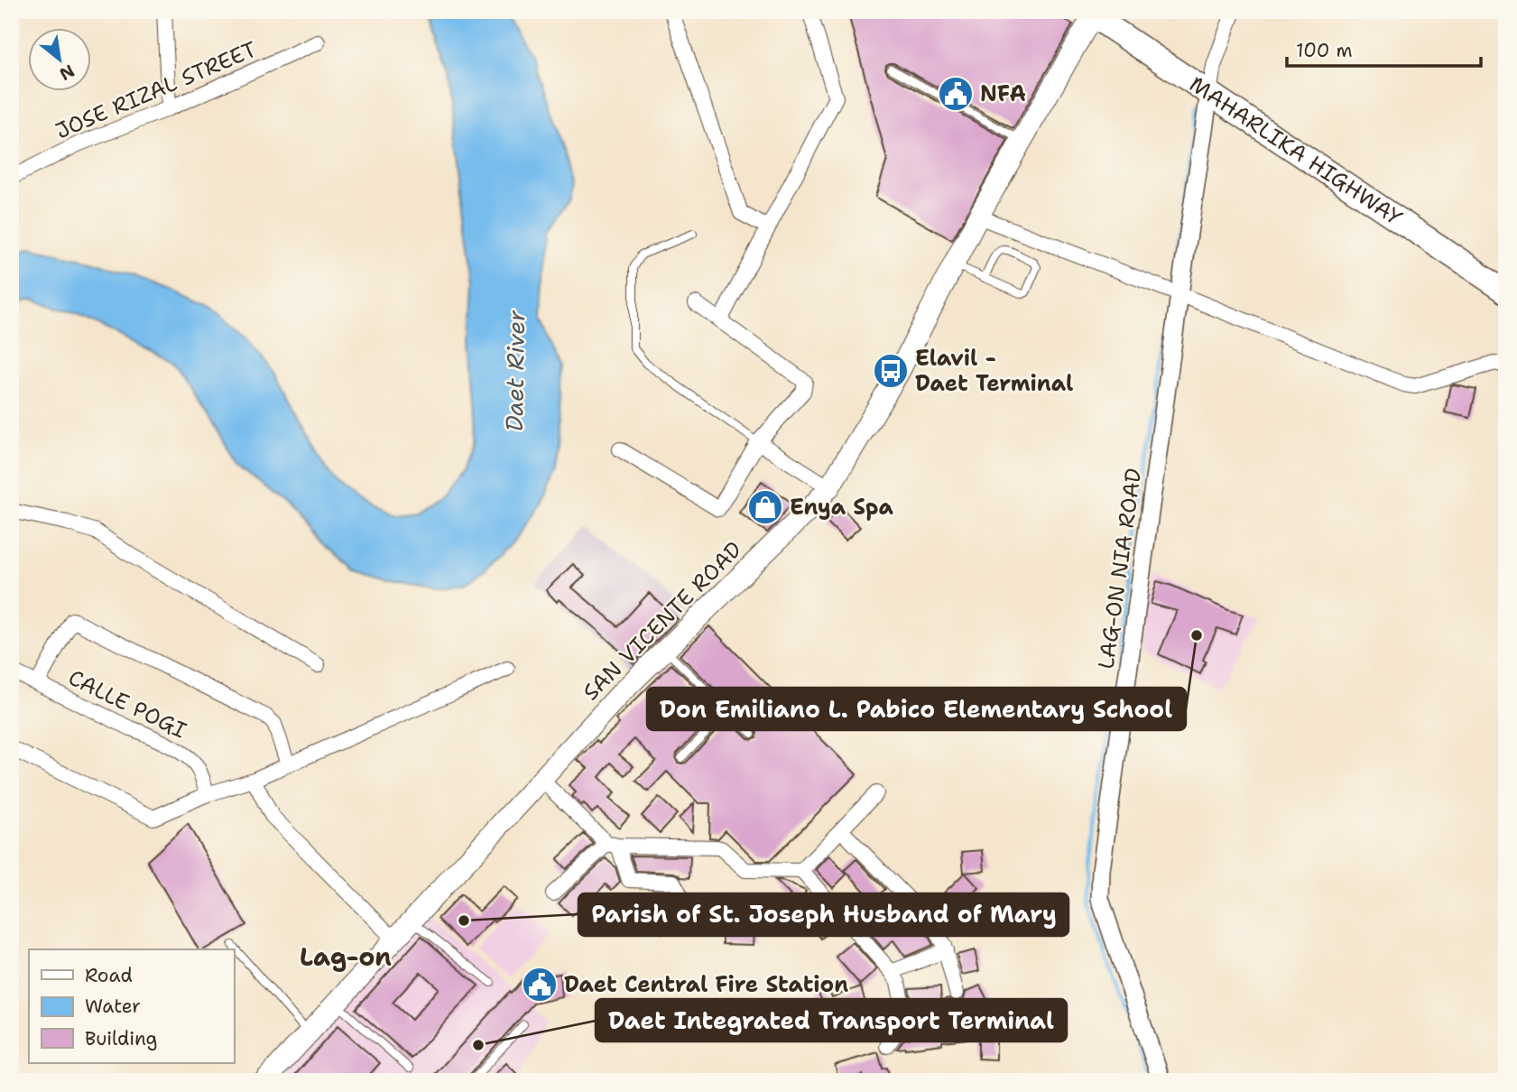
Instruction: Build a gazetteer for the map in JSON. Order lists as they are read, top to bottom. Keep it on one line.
{"streets":{"highway":["MAHARLIKA HIGHWAY"],"main road":["SAN VICENTE ROAD"],"street":["JOSE RIZAL STREET","LAG-ON NIA ROAD","CALLE POGI"]},"crossings":[["MAHARLIKA HIGHWAY","LAG-ON NIA ROAD"],["MAHARLIKA HIGHWAY","SAN VICENTE ROAD"]],"districts":["Lag-on"],"water":["Daet River"],"places":{"public building":["NFA","Daet Central Fire Station"],"bus stop":["Elavil - Daet Terminal"],"shop":["Enya Spa"],"other":["Don Emiliano L. Pabico Elementary School","Parish of St. Joseph Husband of Mary","Daet Integrated Transport Terminal"]},"legend":["Road","Water","Building"],"scale_bar":"100 m","north":"bottom right"}
